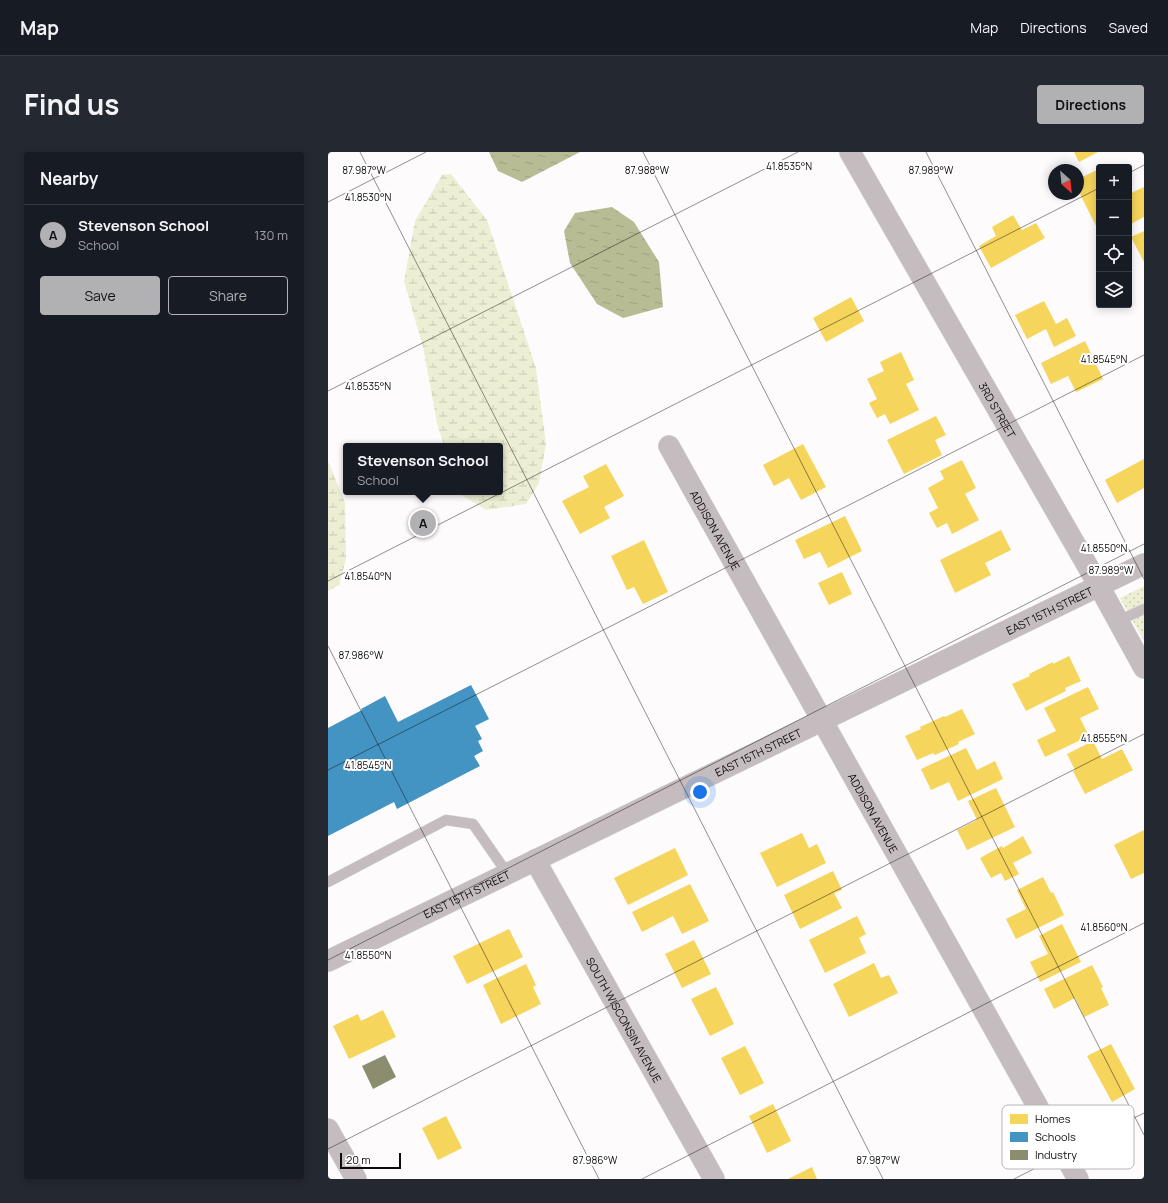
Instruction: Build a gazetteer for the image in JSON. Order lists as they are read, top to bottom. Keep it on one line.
{"streets":{"street":["3RD STREET","ADDISON AVENUE","EAST 15TH STREET","SOUTH WISCONSIN AVENUE"]},"crossings":[["3RD STREET","EAST 15TH STREET"],["ADDISON AVENUE","EAST 15TH STREET"],["EAST 15TH STREET","SOUTH WISCONSIN AVENUE"]],"legend":["Homes","Schools","Industry"],"scale_bar":"20 m","north":"bottom right","page":{"header":"Map","nav":["Map","Directions","Saved"],"title":"Find us","buttons":["Directions",["Save","Share"]],"heading":"Nearby","map_buttons":["+","−"],"list":[{"mark":"A","name":"Stevenson School","note":"School","value":"130 m"}],"popup":["Stevenson School","School"],"pins":"A","scale":"20 m"},"coordinates":["41.8535°N","87.987°W","87.988°W","87.989°W","41.8530°N","41.8545°N","41.8550°N","41.8540°N","87.986°W","41.8555°N","41.8560°N"]}
